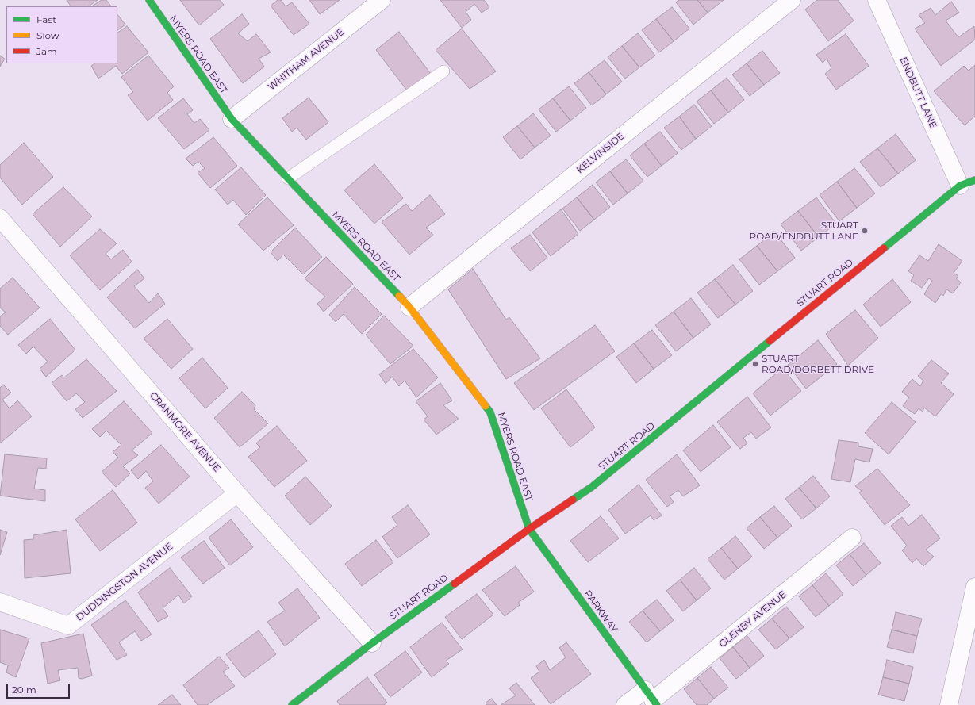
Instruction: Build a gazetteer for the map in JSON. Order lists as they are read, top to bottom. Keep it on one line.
{"streets":{"street":["MYERS ROAD EAST","WHITHAM AVENUE","ENDBUTT LANE","KELVINSIDE","STUART ROAD","CRANMORE AVENUE","DUDDINGSTON AVENUE","PARKWAY","GLENBY AVENUE"]},"crossings":[["MYERS ROAD EAST","WHITHAM AVENUE"],["MYERS ROAD EAST","KELVINSIDE"],["MYERS ROAD EAST","STUART ROAD"],["MYERS ROAD EAST","PARKWAY"],["ENDBUTT LANE","STUART ROAD"],["STUART ROAD","CRANMORE AVENUE"],["STUART ROAD","PARKWAY"],["CRANMORE AVENUE","DUDDINGSTON AVENUE"],["PARKWAY","GLENBY AVENUE"]],"places":["STUART ROAD/ENDBUTT LANE","STUART ROAD/DORBETT DRIVE"],"legend":["Fast","Slow","Jam"],"scale_bar":"20 m"}
